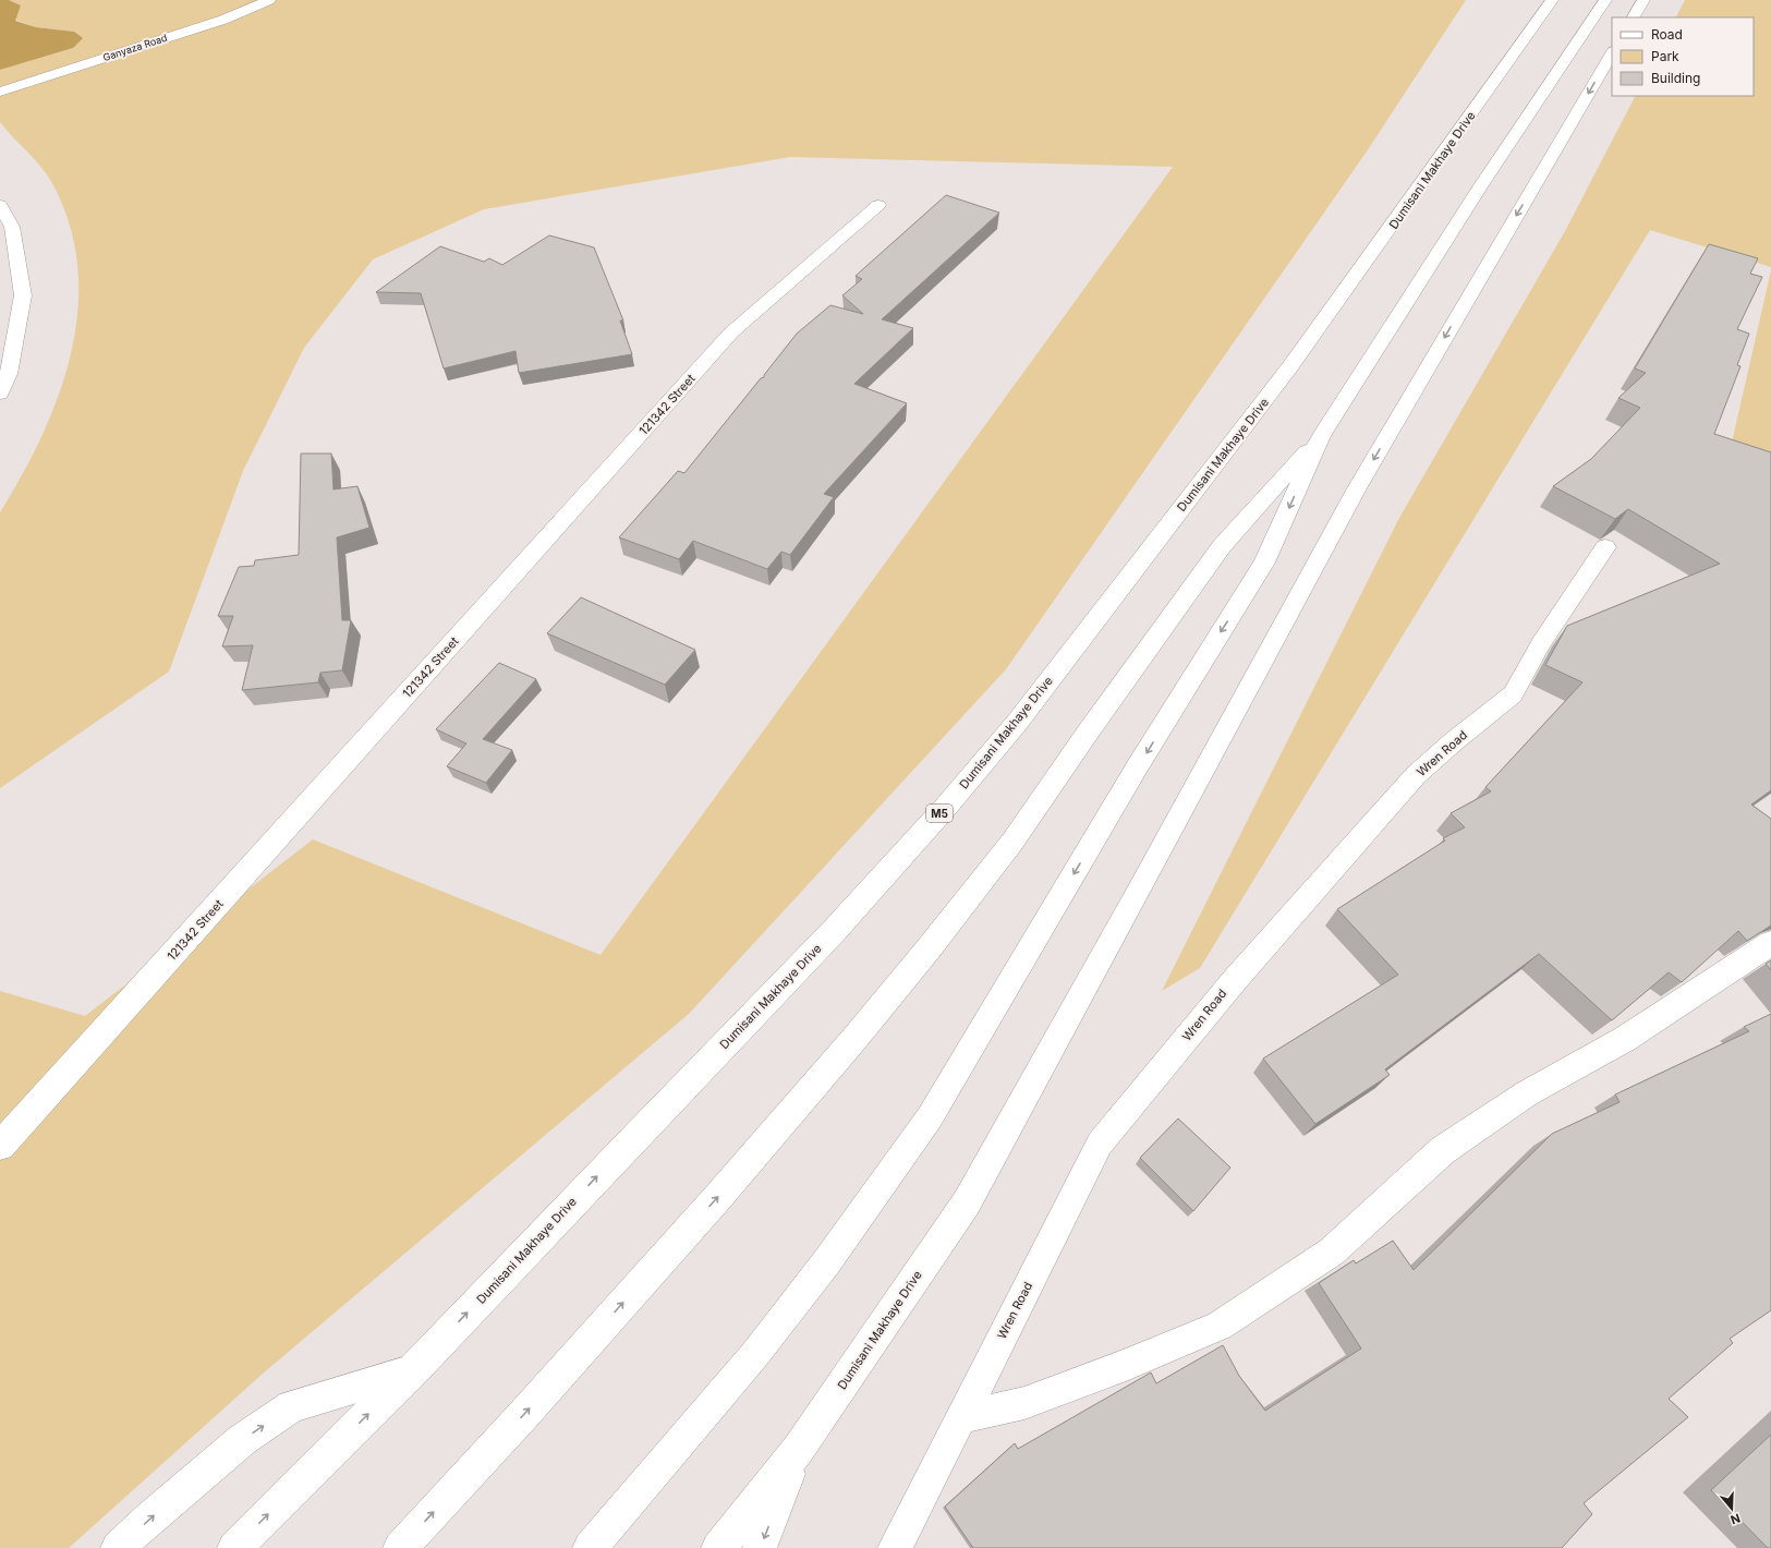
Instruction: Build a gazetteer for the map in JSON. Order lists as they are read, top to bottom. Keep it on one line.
{"streets":{"main road":["Ganyaza Road","Dumisani Makhaye Drive","121342 Street","Wren Road","M5"]},"legend":["Road","Park","Building"],"north":"bottom"}
